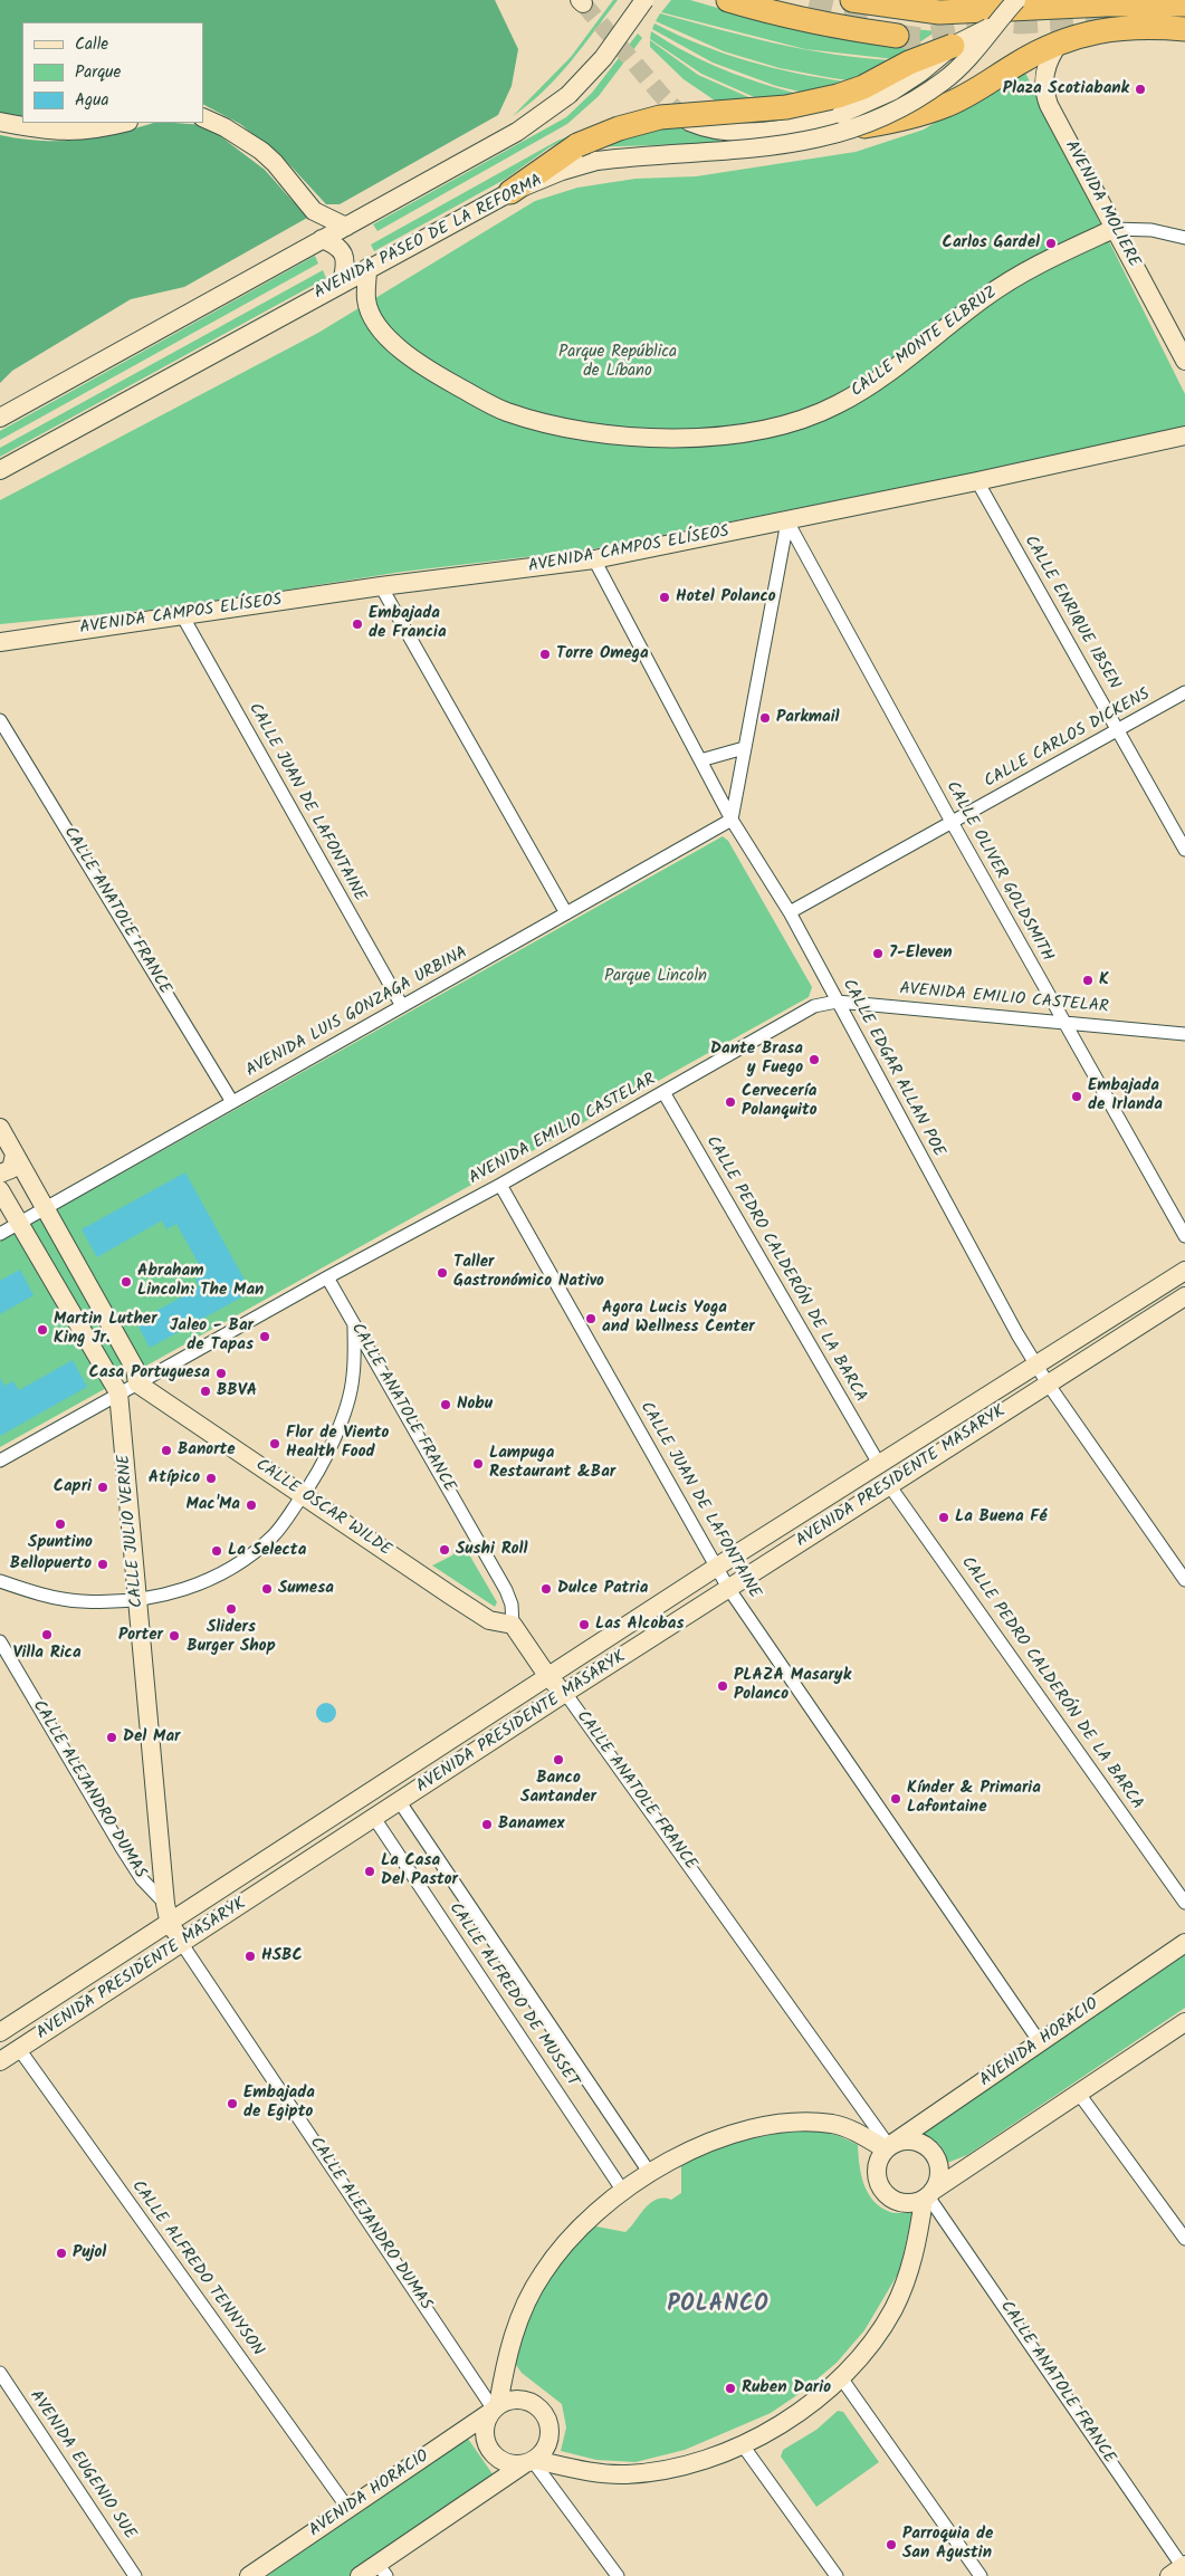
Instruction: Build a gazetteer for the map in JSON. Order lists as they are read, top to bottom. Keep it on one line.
{"streets":{"street":["AVENIDA MOLIERE","AVENIDA PASEO DE LA REFORMA","CALLE MONTE ELBRUZ","AVENIDA CAMPOS ELÍSEOS","CALLE ENRIQUE IBSEN","CALLE CARLOS DICKENS","CALLE JUAN DE LAFONTAINE","CALLE OLIVER GOLDSMITH","CALLE ANATOLE FRANCE","AVENIDA EMILIO CASTELAR","AVENIDA LUIS GONZAGA URBINA","CALLE EDGAR ALLAN POE","CALLE PEDRO CALDERÓN DE LA BARCA","AVENIDA PRESIDENTE MASARYK","CALLE OSCAR WILDE","CALLE JULIO VERNE","CALLE ALEJANDRO DUMAS","CALLE ALFREDO DE MUSSET","AVENIDA HORACIO","CALLE ALFREDO TENNYSON","AVENIDA EUGENIO SUE"]},"crossings":[["AVENIDA MOLIERE","CALLE MONTE ELBRUZ"],["AVENIDA PASEO DE LA REFORMA","CALLE MONTE ELBRUZ"],["AVENIDA CAMPOS ELÍSEOS","CALLE ENRIQUE IBSEN"],["AVENIDA CAMPOS ELÍSEOS","CALLE JUAN DE LAFONTAINE"],["AVENIDA CAMPOS ELÍSEOS","CALLE OLIVER GOLDSMITH"],["AVENIDA CAMPOS ELÍSEOS","CALLE EDGAR ALLAN POE"],["CALLE ENRIQUE IBSEN","CALLE CARLOS DICKENS"],["CALLE CARLOS DICKENS","CALLE OLIVER GOLDSMITH"],["CALLE CARLOS DICKENS","CALLE EDGAR ALLAN POE"],["CALLE JUAN DE LAFONTAINE","AVENIDA EMILIO CASTELAR"],["CALLE JUAN DE LAFONTAINE","AVENIDA LUIS GONZAGA URBINA"],["CALLE JUAN DE LAFONTAINE","AVENIDA PRESIDENTE MASARYK"],["CALLE JUAN DE LAFONTAINE","AVENIDA HORACIO"],["CALLE OLIVER GOLDSMITH","AVENIDA EMILIO CASTELAR"],["CALLE ANATOLE FRANCE","AVENIDA EMILIO CASTELAR"],["CALLE ANATOLE FRANCE","AVENIDA LUIS GONZAGA URBINA"],["CALLE ANATOLE FRANCE","AVENIDA PRESIDENTE MASARYK"],["CALLE ANATOLE FRANCE","CALLE OSCAR WILDE"],["CALLE ANATOLE FRANCE","AVENIDA HORACIO"],["AVENIDA EMILIO CASTELAR","CALLE EDGAR ALLAN POE"],["AVENIDA EMILIO CASTELAR","CALLE PEDRO CALDERÓN DE LA BARCA"],["AVENIDA EMILIO CASTELAR","CALLE OSCAR WILDE"],["AVENIDA EMILIO CASTELAR","CALLE JULIO VERNE"],["AVENIDA LUIS GONZAGA URBINA","CALLE EDGAR ALLAN POE"],["AVENIDA LUIS GONZAGA URBINA","CALLE JULIO VERNE"],["CALLE EDGAR ALLAN POE","AVENIDA PRESIDENTE MASARYK"],["CALLE PEDRO CALDERÓN DE LA BARCA","AVENIDA PRESIDENTE MASARYK"],["AVENIDA PRESIDENTE MASARYK","CALLE ALEJANDRO DUMAS"],["AVENIDA PRESIDENTE MASARYK","CALLE ALFREDO DE MUSSET"],["AVENIDA PRESIDENTE MASARYK","CALLE ALFREDO TENNYSON"],["CALLE JULIO VERNE","CALLE ALEJANDRO DUMAS"],["CALLE ALEJANDRO DUMAS","AVENIDA HORACIO"],["AVENIDA HORACIO","CALLE ALFREDO TENNYSON"]],"districts":["POLANCO"],"parks":["Parque República de Líbano","Parque Lincoln"],"places":["Plaza Scotiabank","Carlos Gardel","Hotel Polanco","Embajada de Francia","Torre Omega","Parkmail","7-Eleven","K","Dante Brasa y Fuego","Embajada de Irlanda","Cervecería Polanquito","Taller Gastronómico Nativo","Abraham Lincoln: The Man","Agora Lucis Yoga and Wellness Center","Martin Luther King Jr.","Jaleo - Bar de Tapas","Casa Portuguesa","BBVA","Nobu","Flor de Viento Health Food","Banorte","Lampuga Restaurant &Bar","Atípico","Capri","Mac'Ma","La Buena Fé","Spuntino","Sushi Roll","La Selecta","Bellopuerto","Sumesa","Dulce Patria","Sliders Burger Shop","Las Alcobas","Villa Rica","Porter","PLAZA Masaryk Polanco","Del Mar","Banco Santander","Kínder & Primaria Lafontaine","Banamex","La Casa Del Pastor","HSBC","Embajada de Egipto","Pujol","Ruben Dario","Parroquia de San Agustin"],"legend":["Calle","Parque","Agua"]}
